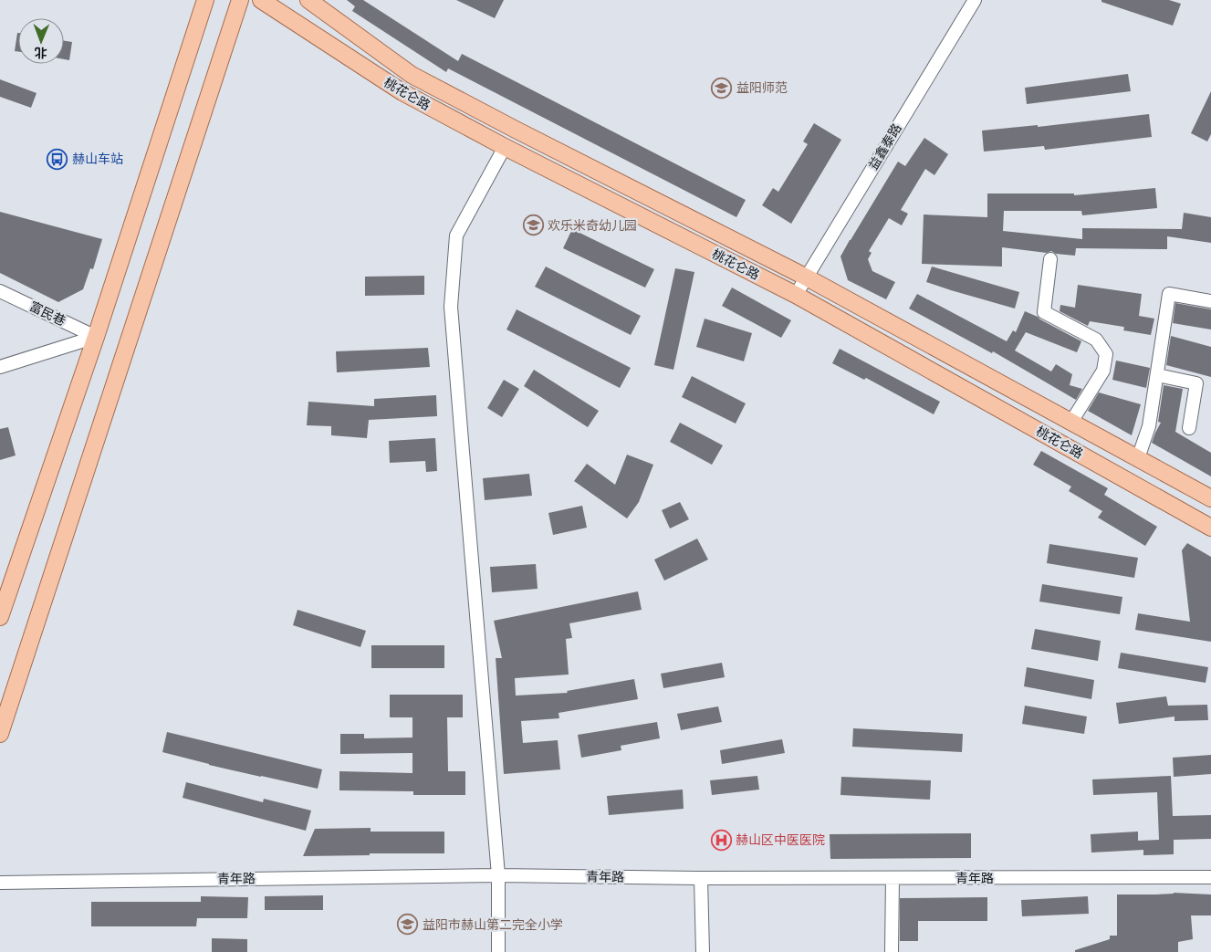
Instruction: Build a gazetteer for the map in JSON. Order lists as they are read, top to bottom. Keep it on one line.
{"streets":{"main road":["桃花仑路"],"street":["益鑫泰路","富民巷","青年路"]},"crossings":[["桃花仑路","益鑫泰路"]],"places":{"school or university":["益阳师范","欢乐米奇幼儿园","益阳市赫山第二完全小学"],"bus stop":["赫山车站"],"hospital":["赫山区中医医院"]},"north":"bottom"}
